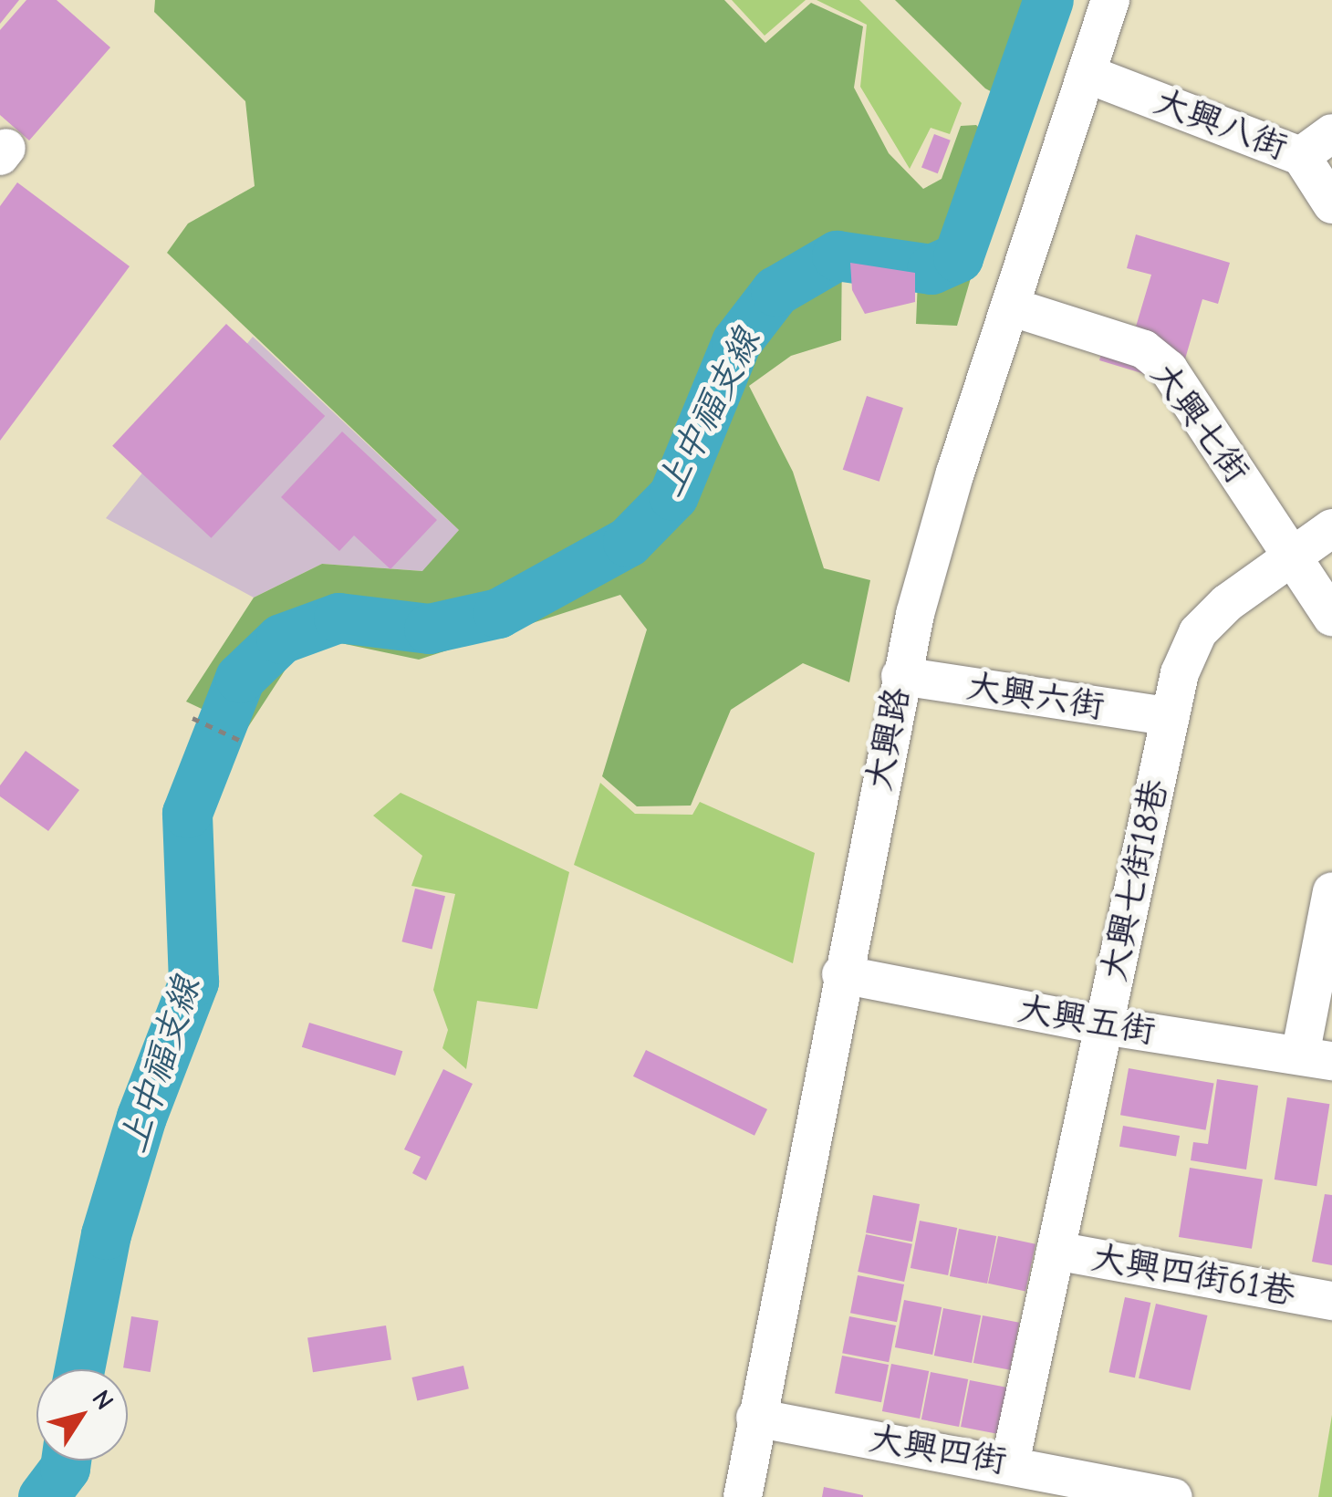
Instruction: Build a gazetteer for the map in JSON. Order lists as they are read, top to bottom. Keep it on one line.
{"streets":{"street":["大興八街","大興七街","大興六街","大興路","大興七街18巷","大興五街","大興四街61巷","大興四街"]},"crossings":[["大興八街","大興路"],["大興七街","大興路"],["大興七街","大興七街18巷"],["大興六街","大興路"],["大興六街","大興七街18巷"],["大興路","大興五街"],["大興路","大興四街"],["大興七街18巷","大興五街"],["大興七街18巷","大興四街61巷"],["大興七街18巷","大興四街"]],"water":["上中福支線"],"north":"top right"}
